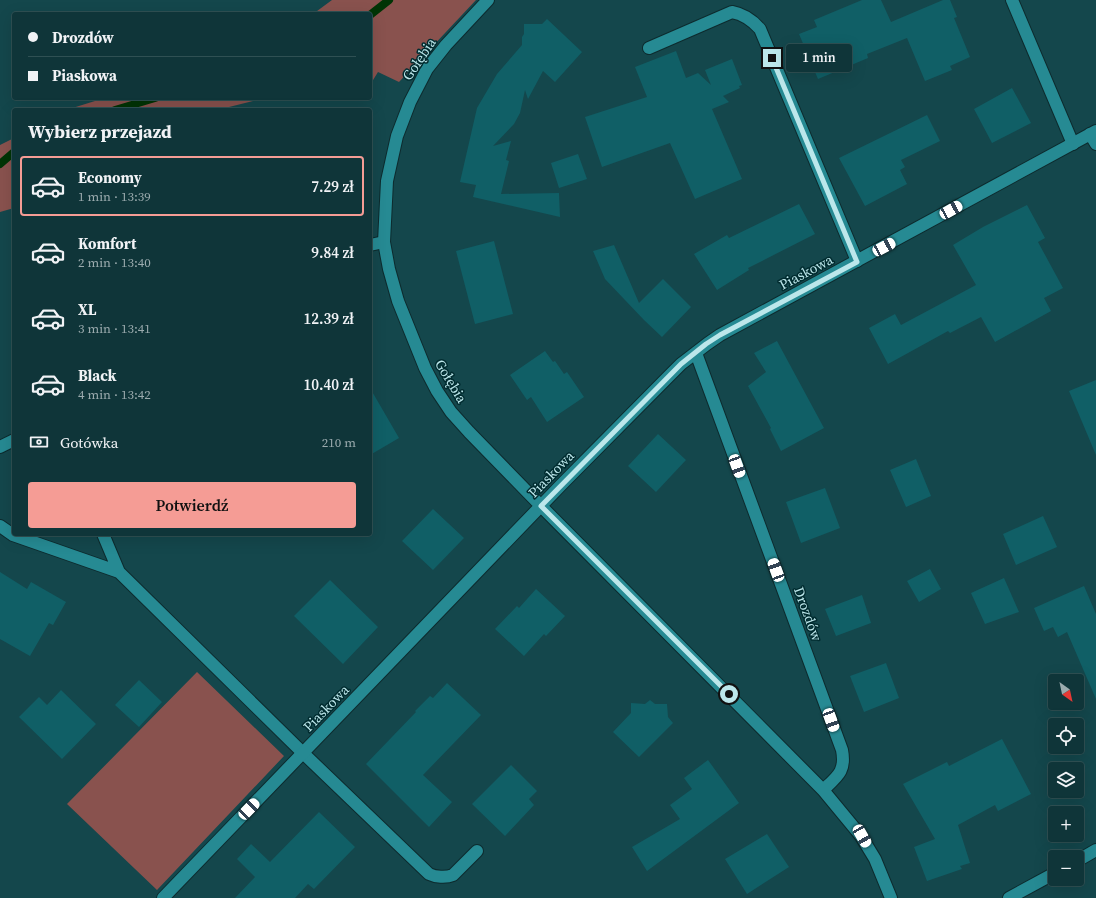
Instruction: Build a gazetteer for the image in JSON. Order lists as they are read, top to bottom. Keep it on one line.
{"streets":{"street":["Gołębia","Piaskowa","Drozdów"]},"crossings":[["Gołębia","Piaskowa"],["Piaskowa","Drozdów"]],"north":"bottom right","page":{"banner":["Drozdów","Piaskowa"],"bubble":"1 min","heading":"Wybierz przejazd","list":[{"name":"Economy","note":"1 min · 13:39","value":"7.29 zł"},{"name":"Komfort","note":"2 min · 13:40","value":"9.84 zł"},{"name":"XL","note":"3 min · 13:41","value":"12.39 zł"},{"name":"Black","note":"4 min · 13:42","value":"10.40 zł"}],"pay":["Gotówka","210 m"],"buttons":"Potwierdź","map_buttons":["+","−"]}}
